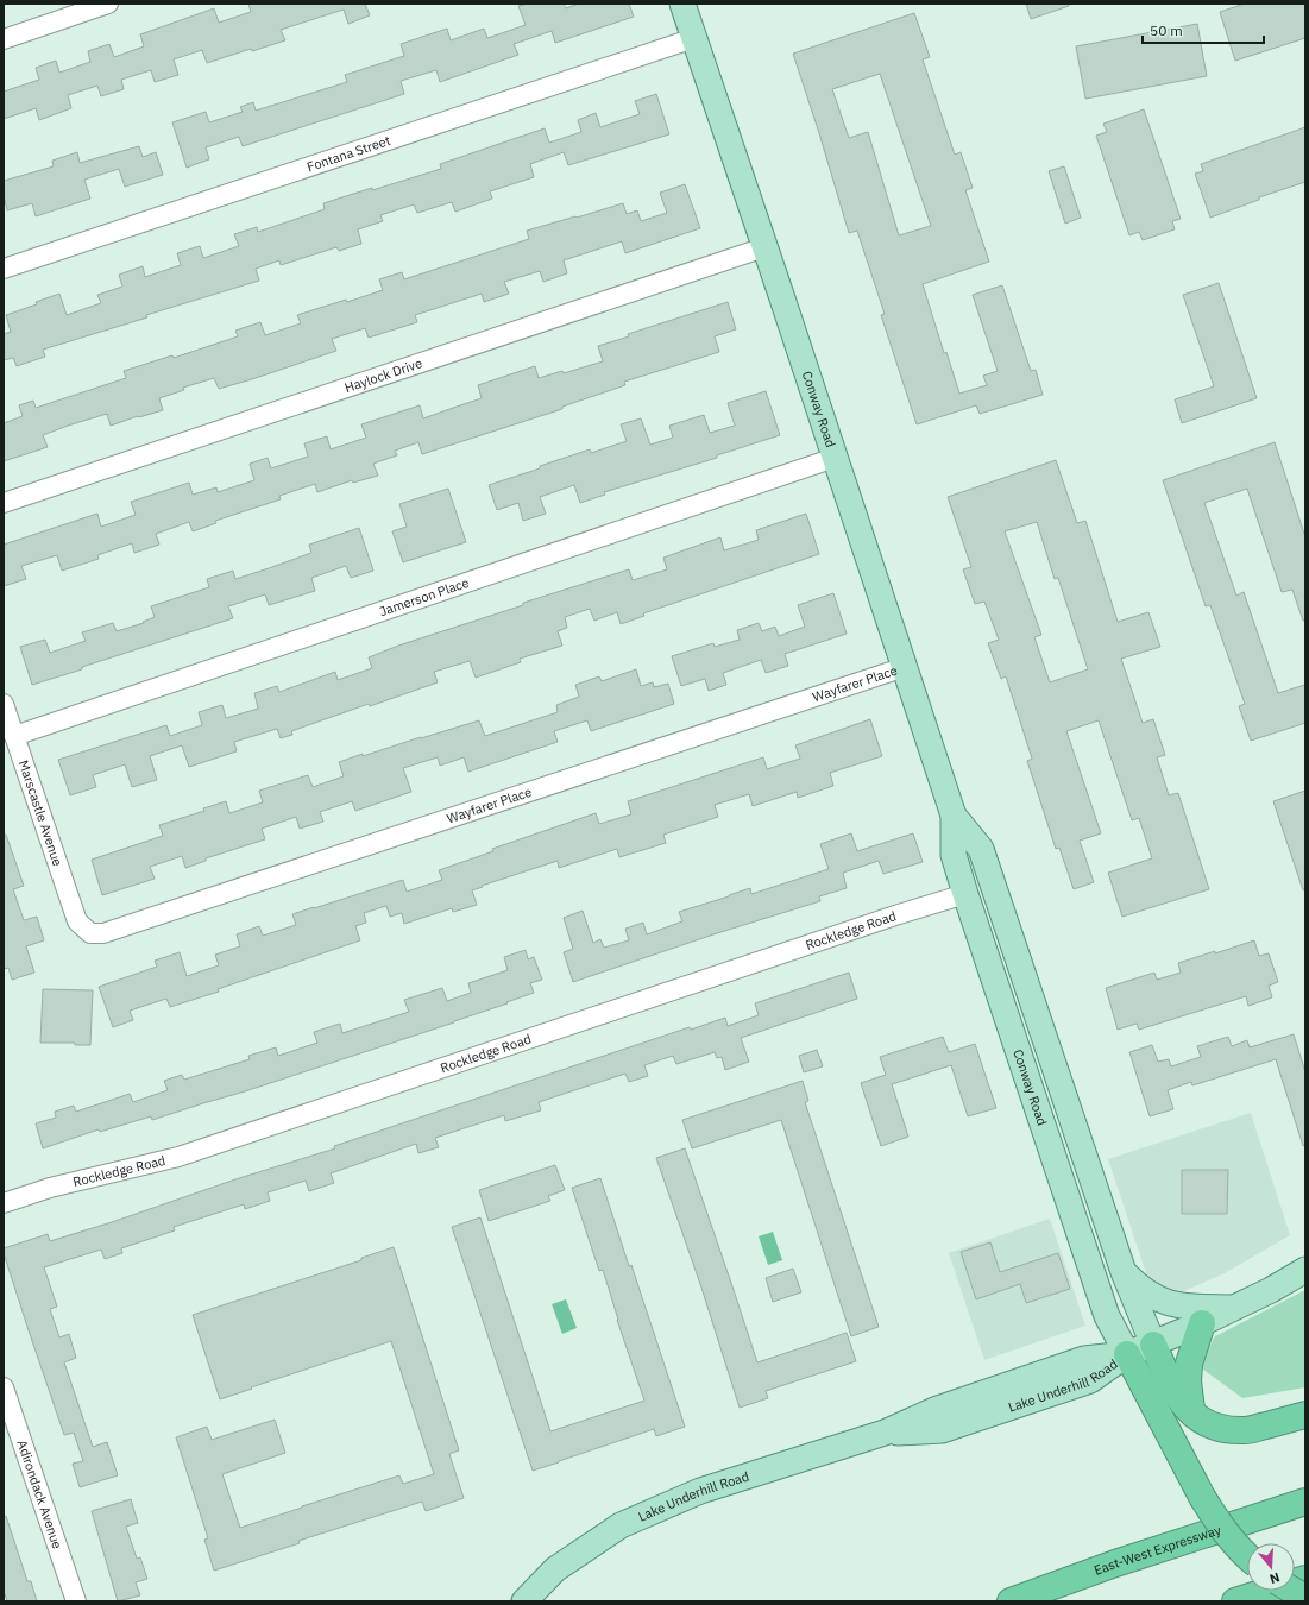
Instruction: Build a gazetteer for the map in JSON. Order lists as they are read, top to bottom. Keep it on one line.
{"streets":{"highway":["East-West Expressway"],"main road":["Conway Road","Lake Underhill Road"],"street":["Fontana Street","Haylock Drive","Jamerson Place","Wayfarer Place","Marscastle Avenue","Rockledge Road","Adirondack Avenue"]},"crossings":[["Fontana Street","Conway Road"],["Haylock Drive","Conway Road"],["Conway Road","Jamerson Place"],["Conway Road","Wayfarer Place"],["Conway Road","Rockledge Road"],["Conway Road","Lake Underhill Road"],["Jamerson Place","Marscastle Avenue"],["Wayfarer Place","Marscastle Avenue"]],"scale_bar":"50 m","north":"bottom"}
